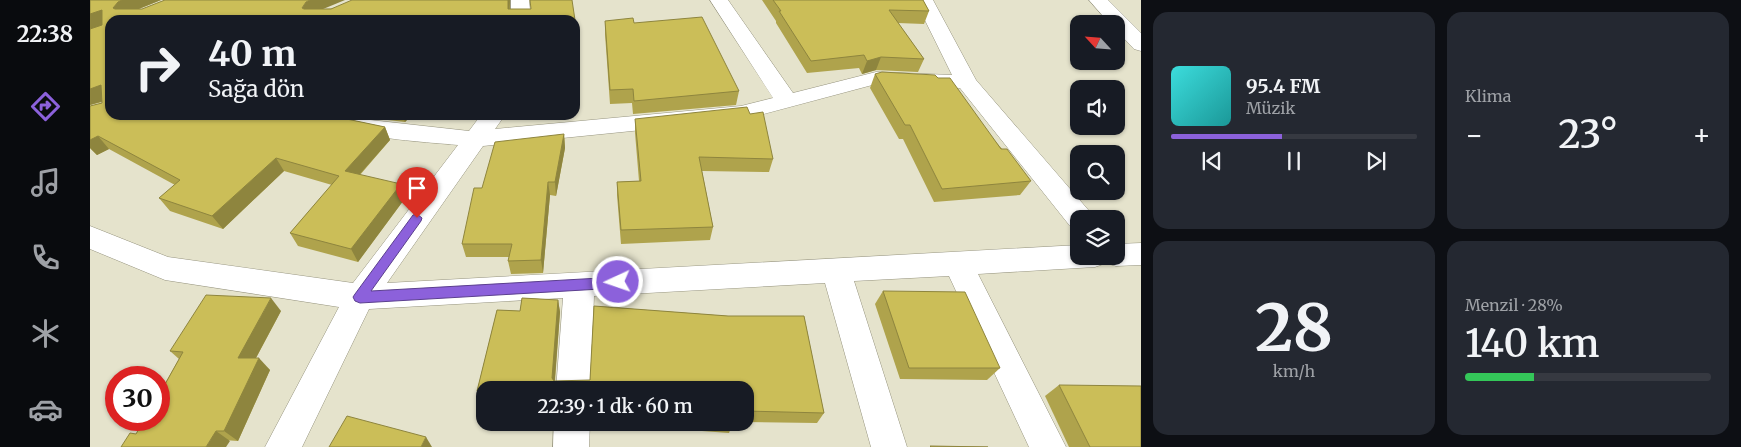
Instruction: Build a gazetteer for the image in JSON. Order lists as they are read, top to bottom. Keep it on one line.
{"north":"top left","page":{"tabs":"22:38","tile":["Klima",["28","km/h"],["Menzil · 28%","140 km"]],"turn":["40 m","Sağa dön"],"song":["95.4 FM","Müzik"],"heat":["−","23°","+"],"limit":"30","trip":"22:39 · 1 dk · 60 m"}}
